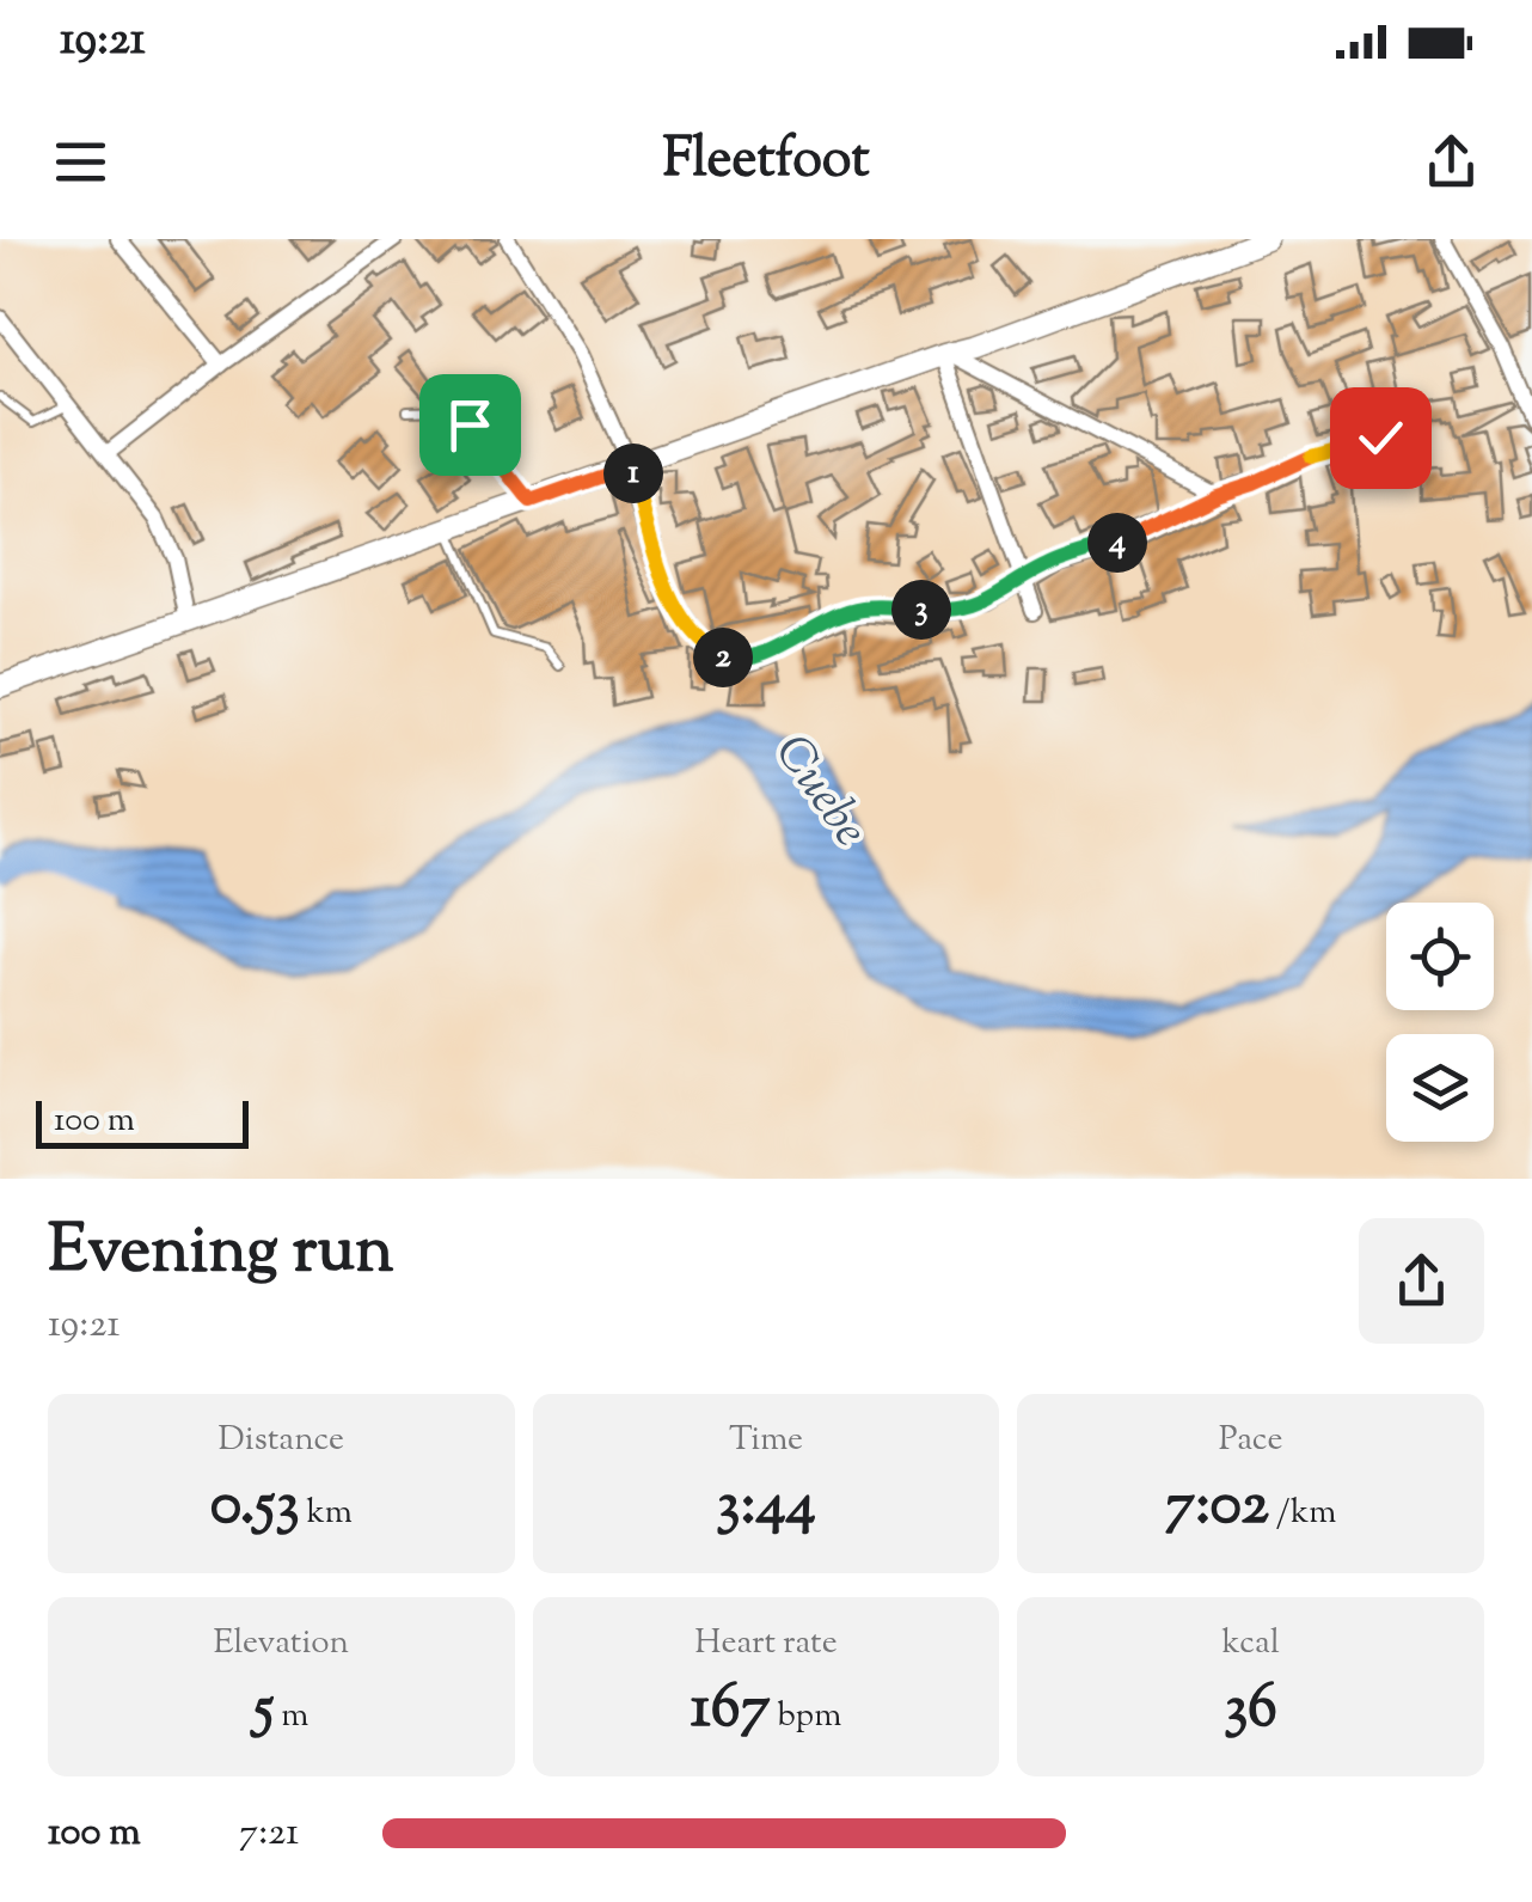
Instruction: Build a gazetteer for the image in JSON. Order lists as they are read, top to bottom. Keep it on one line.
{"water":["Cuebe"],"scale_bar":"100 m","page":{"status":"19:21","header":"Fleetfoot","pins":["1","4","3","2"],"scale":"100 m","heading":["Evening run","19:21"],"stats":[["Distance","0.53 km"],["Time","3:44"],["Pace","7:02 /km"],["Elevation","5 m"],["Heart rate","167 bpm"],["kcal","36"]],"list":[{"name":"100 m","note":"7:21"}]}}
